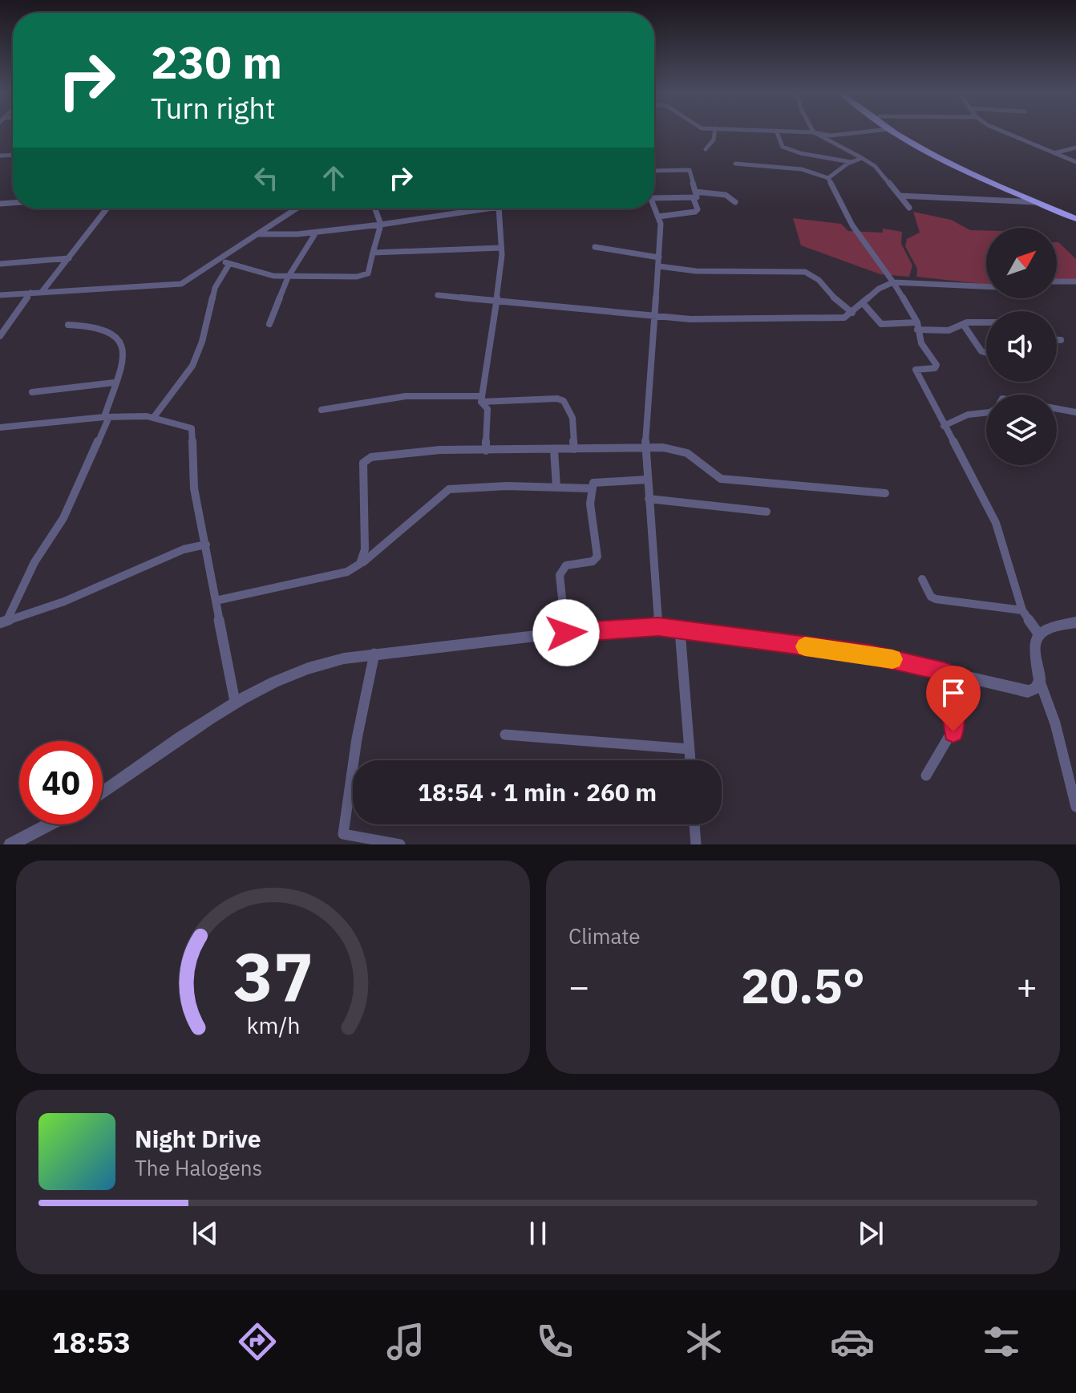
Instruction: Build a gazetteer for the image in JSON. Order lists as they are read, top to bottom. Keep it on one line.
{"north":"top right","page":{"turn":["230 m","Turn right"],"limit":"40","trip":"18:54 · 1 min · 260 m","tile":"Climate","heat":["−","20.5°","+"],"song":["Night Drive","The Halogens"],"tabs":"18:53","gauge":["37","km/h"]}}
